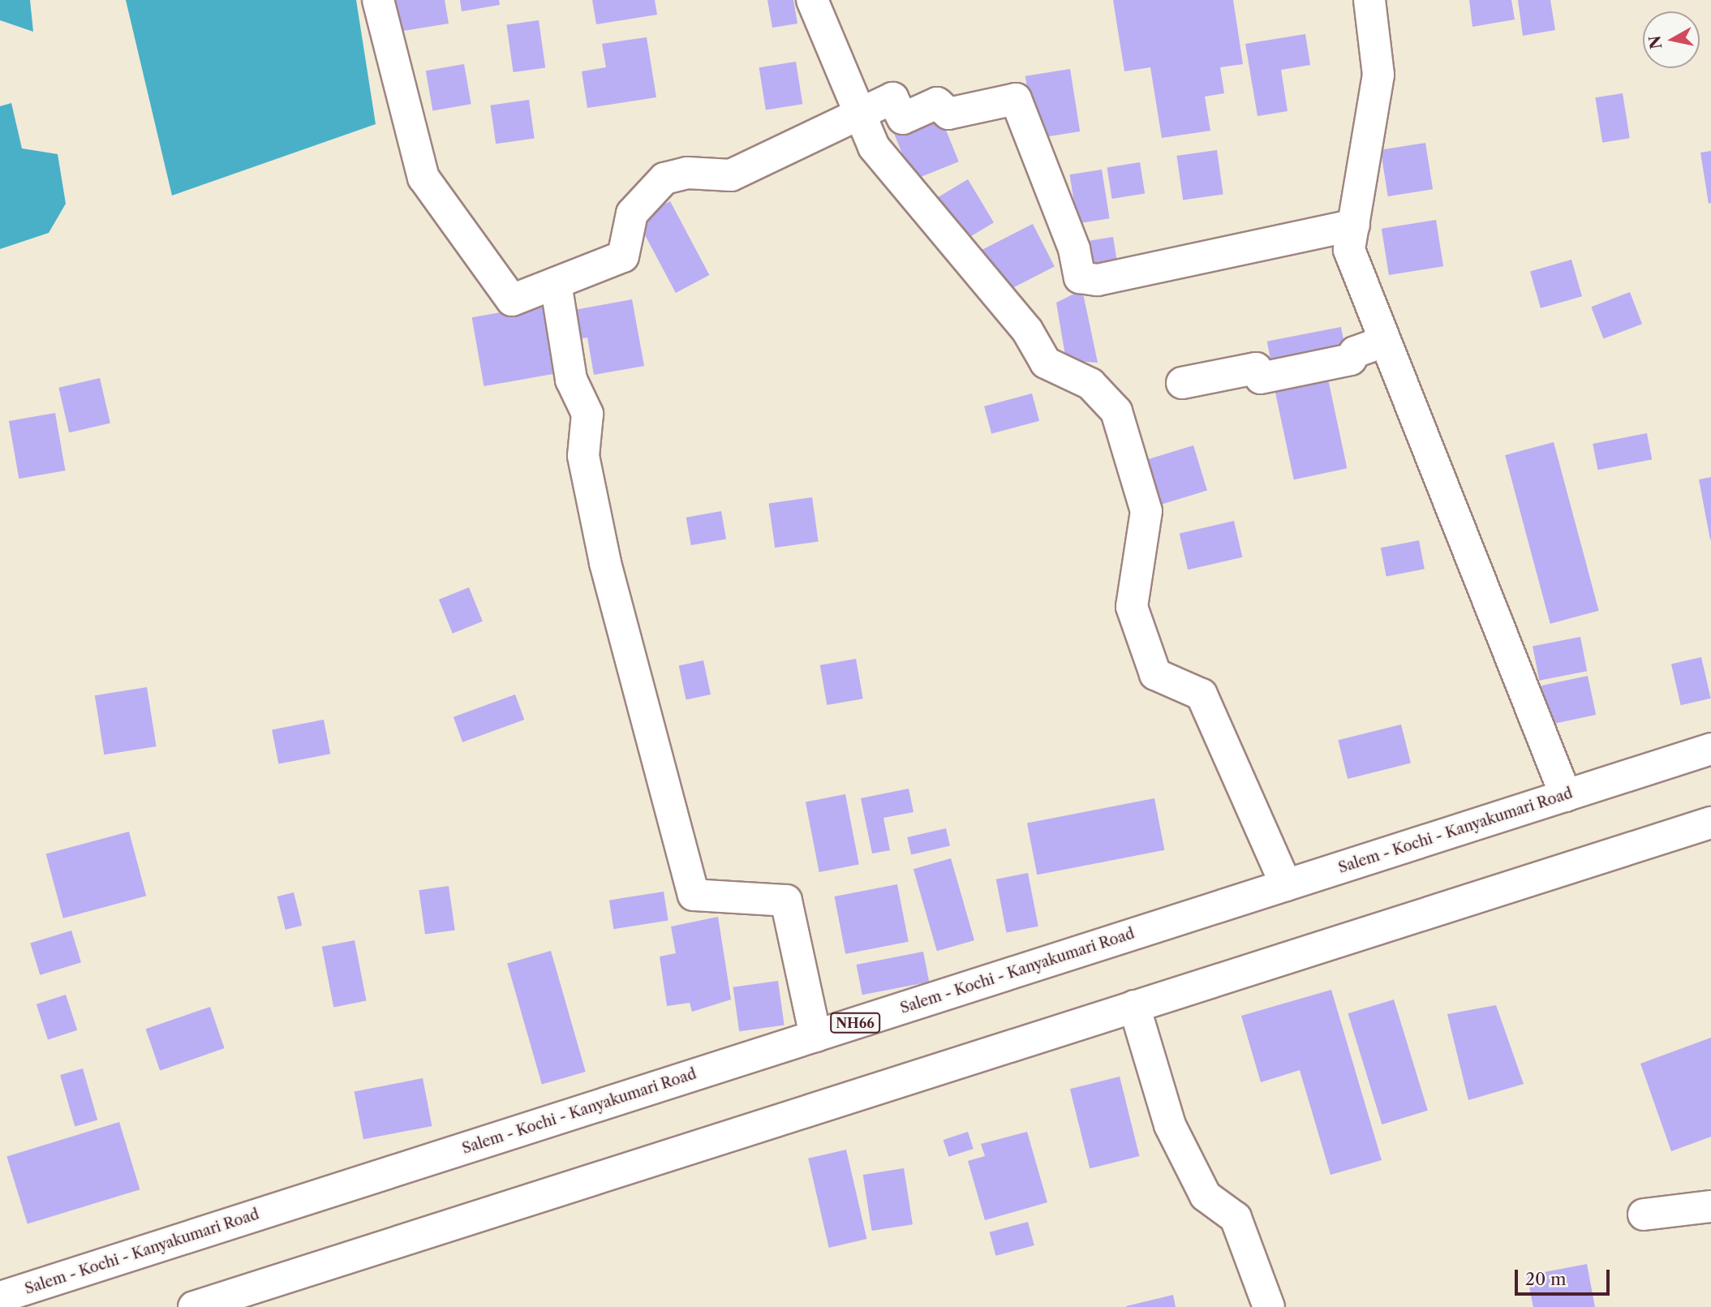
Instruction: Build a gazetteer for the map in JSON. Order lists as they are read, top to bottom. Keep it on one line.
{"streets":{"main road":["Salem - Kochi - Kanyakumari Road","NH66"]},"scale_bar":"20 m","north":"left"}
